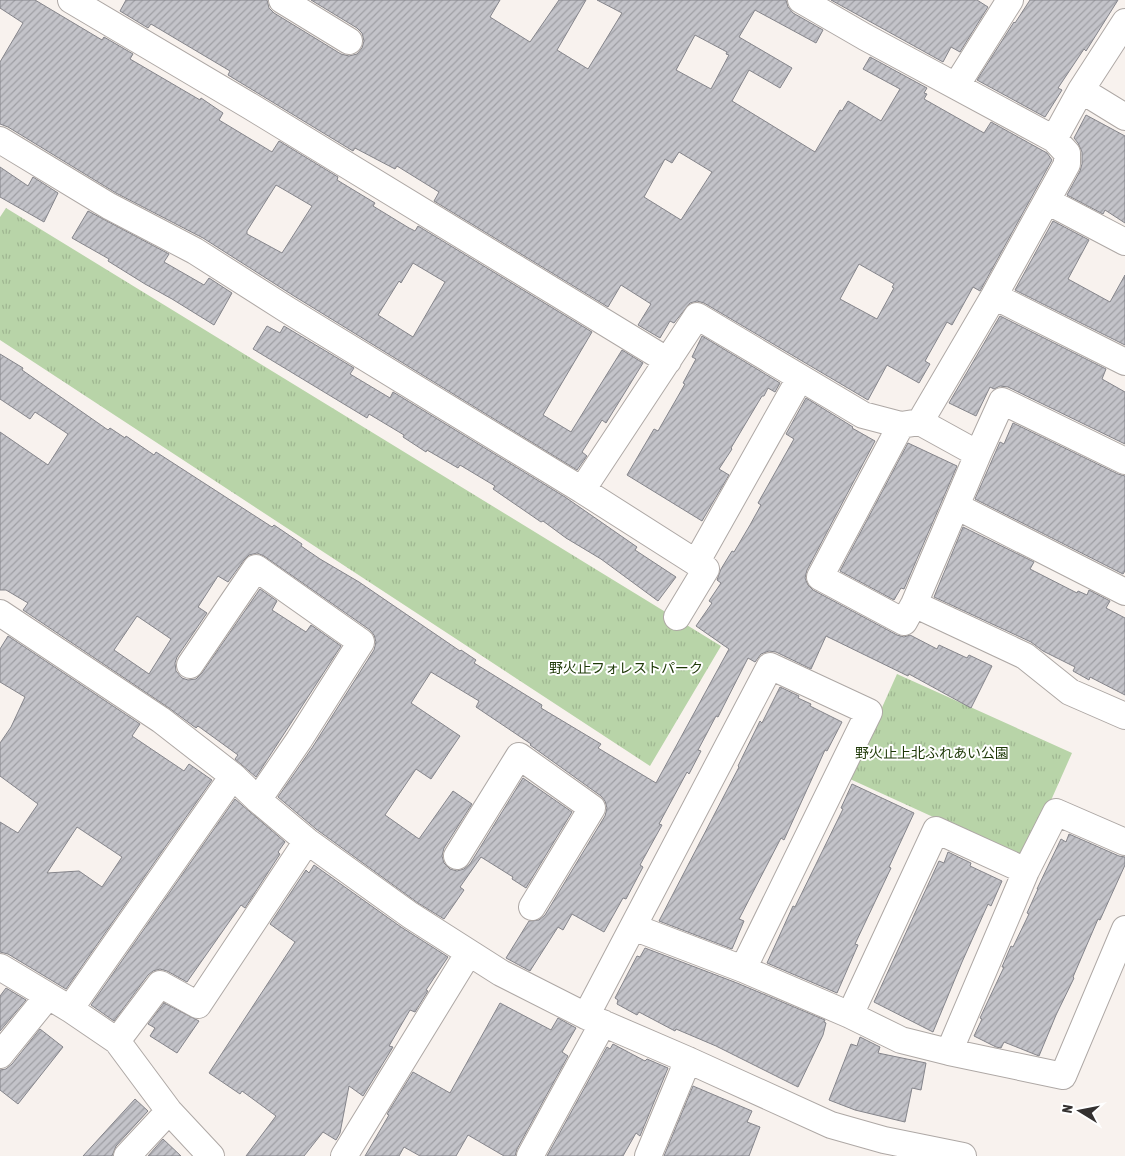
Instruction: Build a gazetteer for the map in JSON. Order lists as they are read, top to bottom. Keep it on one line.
{"parks":["野火止フォレストパーク","野火止上北ふれあい公園"],"north":"left"}
